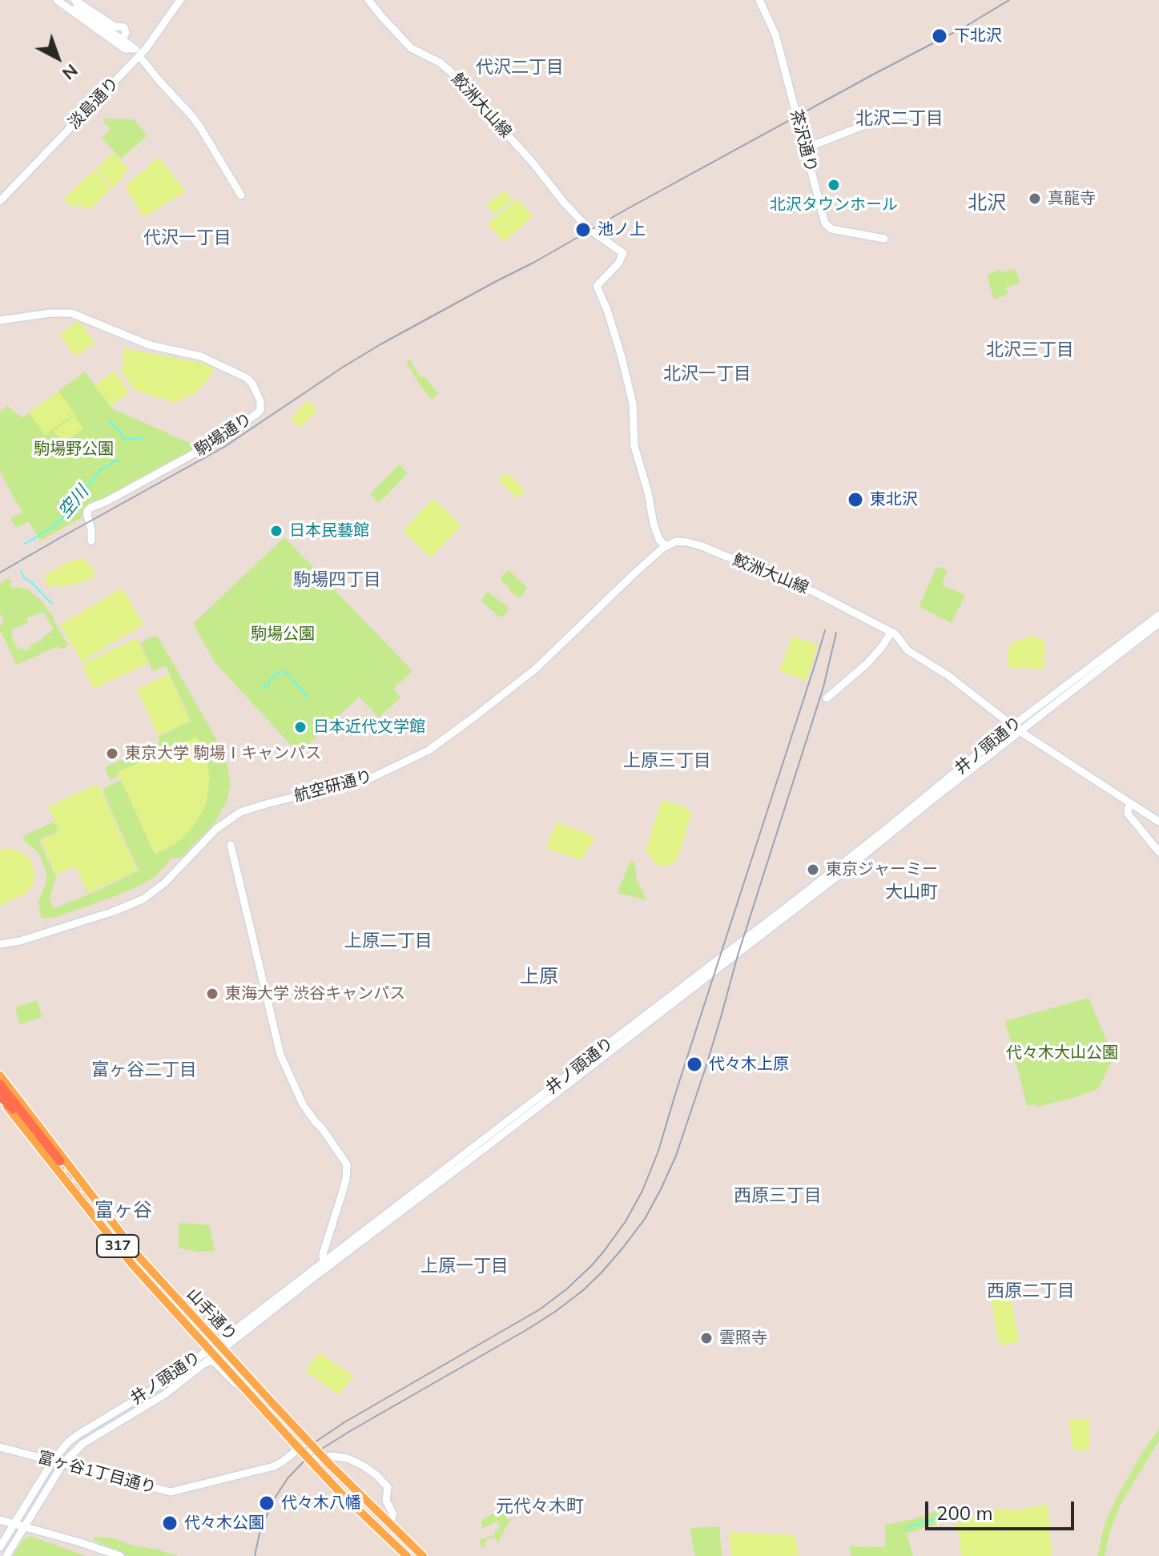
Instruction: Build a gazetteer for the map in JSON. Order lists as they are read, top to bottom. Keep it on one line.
{"streets":{"main road":["淡島通り","鮫洲大山線","茶沢通り","駒場通り","井ノ頭通り","航空研通り","317","山手通り","富ヶ谷1丁目通り"]},"crossings":[["鮫洲大山線","井ノ頭通り"],["鮫洲大山線","航空研通り"],["井ノ頭通り","山手通り"],["井ノ頭通り","富ヶ谷1丁目通り"],["山手通り","富ヶ谷1丁目通り"]],"districts":["代沢二丁目","北沢二丁目","北沢","代沢一丁目","北沢三丁目","北沢一丁目","駒場四丁目","上原三丁目","大山町","上原二丁目","上原","富ヶ谷二丁目","西原三丁目","富ヶ谷","上原一丁目","西原二丁目","元代々木町"],"water":["空川"],"parks":["駒場野公園","駒場公園","代々木大山公園"],"places":["下北沢","北沢タウンホール","真龍寺","池ノ上","東北沢","日本民藝館","日本近代文学館","東京大学 駒場Ⅰキャンパス","東京ジャーミー","東海大学 渋谷キャンパス","代々木上原","雲照寺","代々木八幡","代々木公園"],"scale_bar":"200 m","north":"bottom right"}
